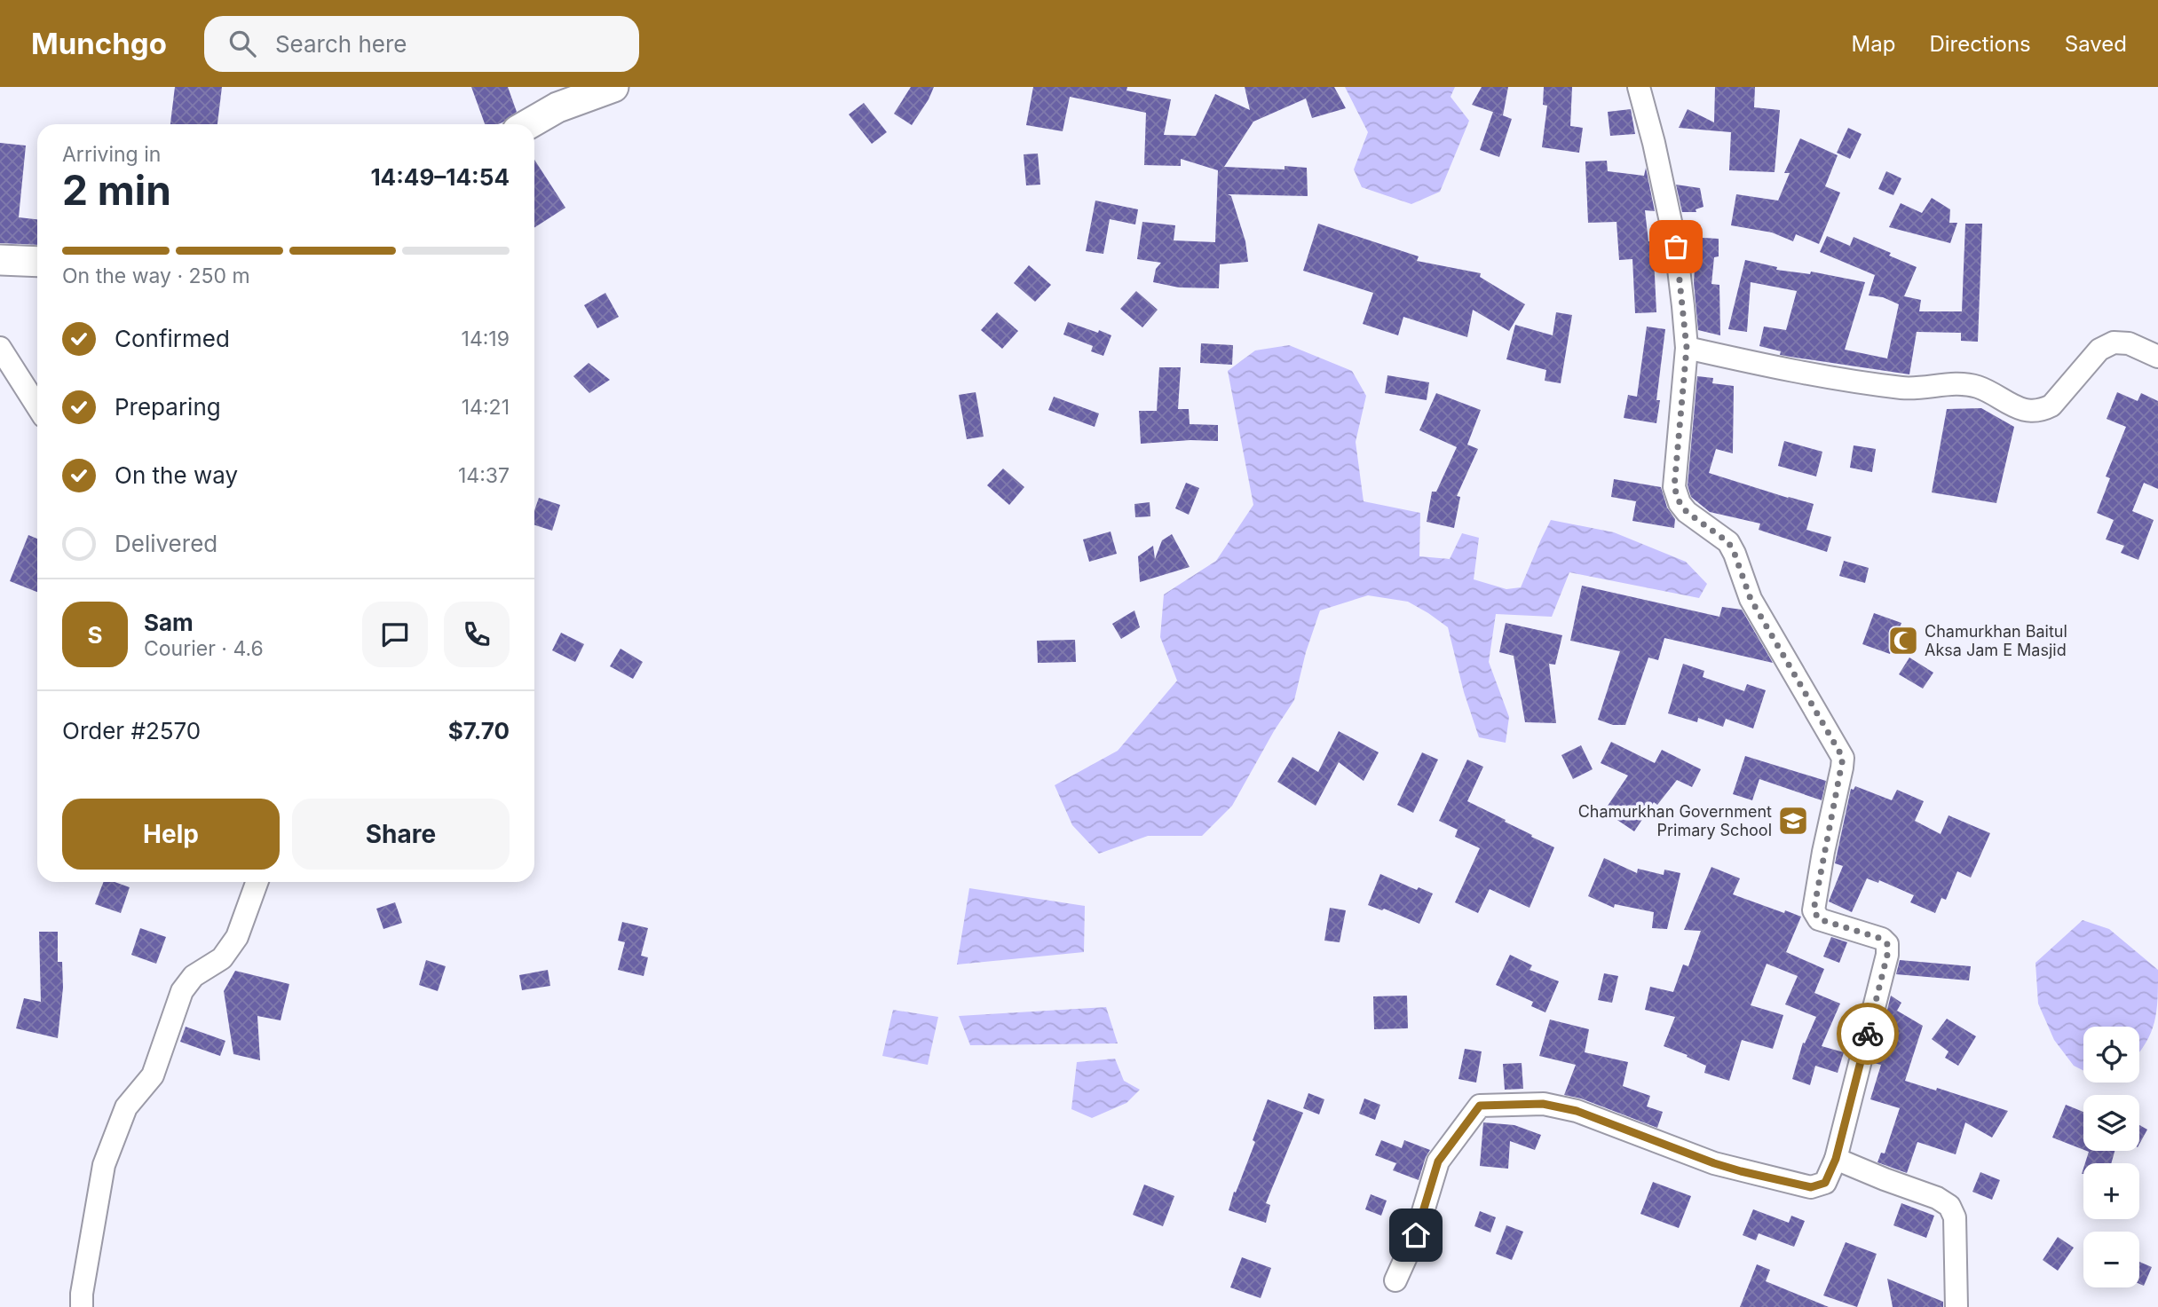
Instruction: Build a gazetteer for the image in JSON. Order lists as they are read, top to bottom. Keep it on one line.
{"places":{"mosque":["Chamurkhan Baitul Aksa Jam E Masjid"],"school or university":["Chamurkhan Government Primary School"]},"page":{"header":"Munchgo","search":"Search here","nav":["Map","Directions","Saved"],"heading":["2 min","Arriving in","14:49–14:54"],"panel":["Sam","Courier · 4.6","Order #2570","$7.70"],"bar":"On the way · 250 m","list":[["Confirmed","14:19"],["Preparing","14:21"],["On the way","14:37"],"Delivered"],"round":"S","buttons":["Help","Share"],"map_buttons":["+","−"]}}
